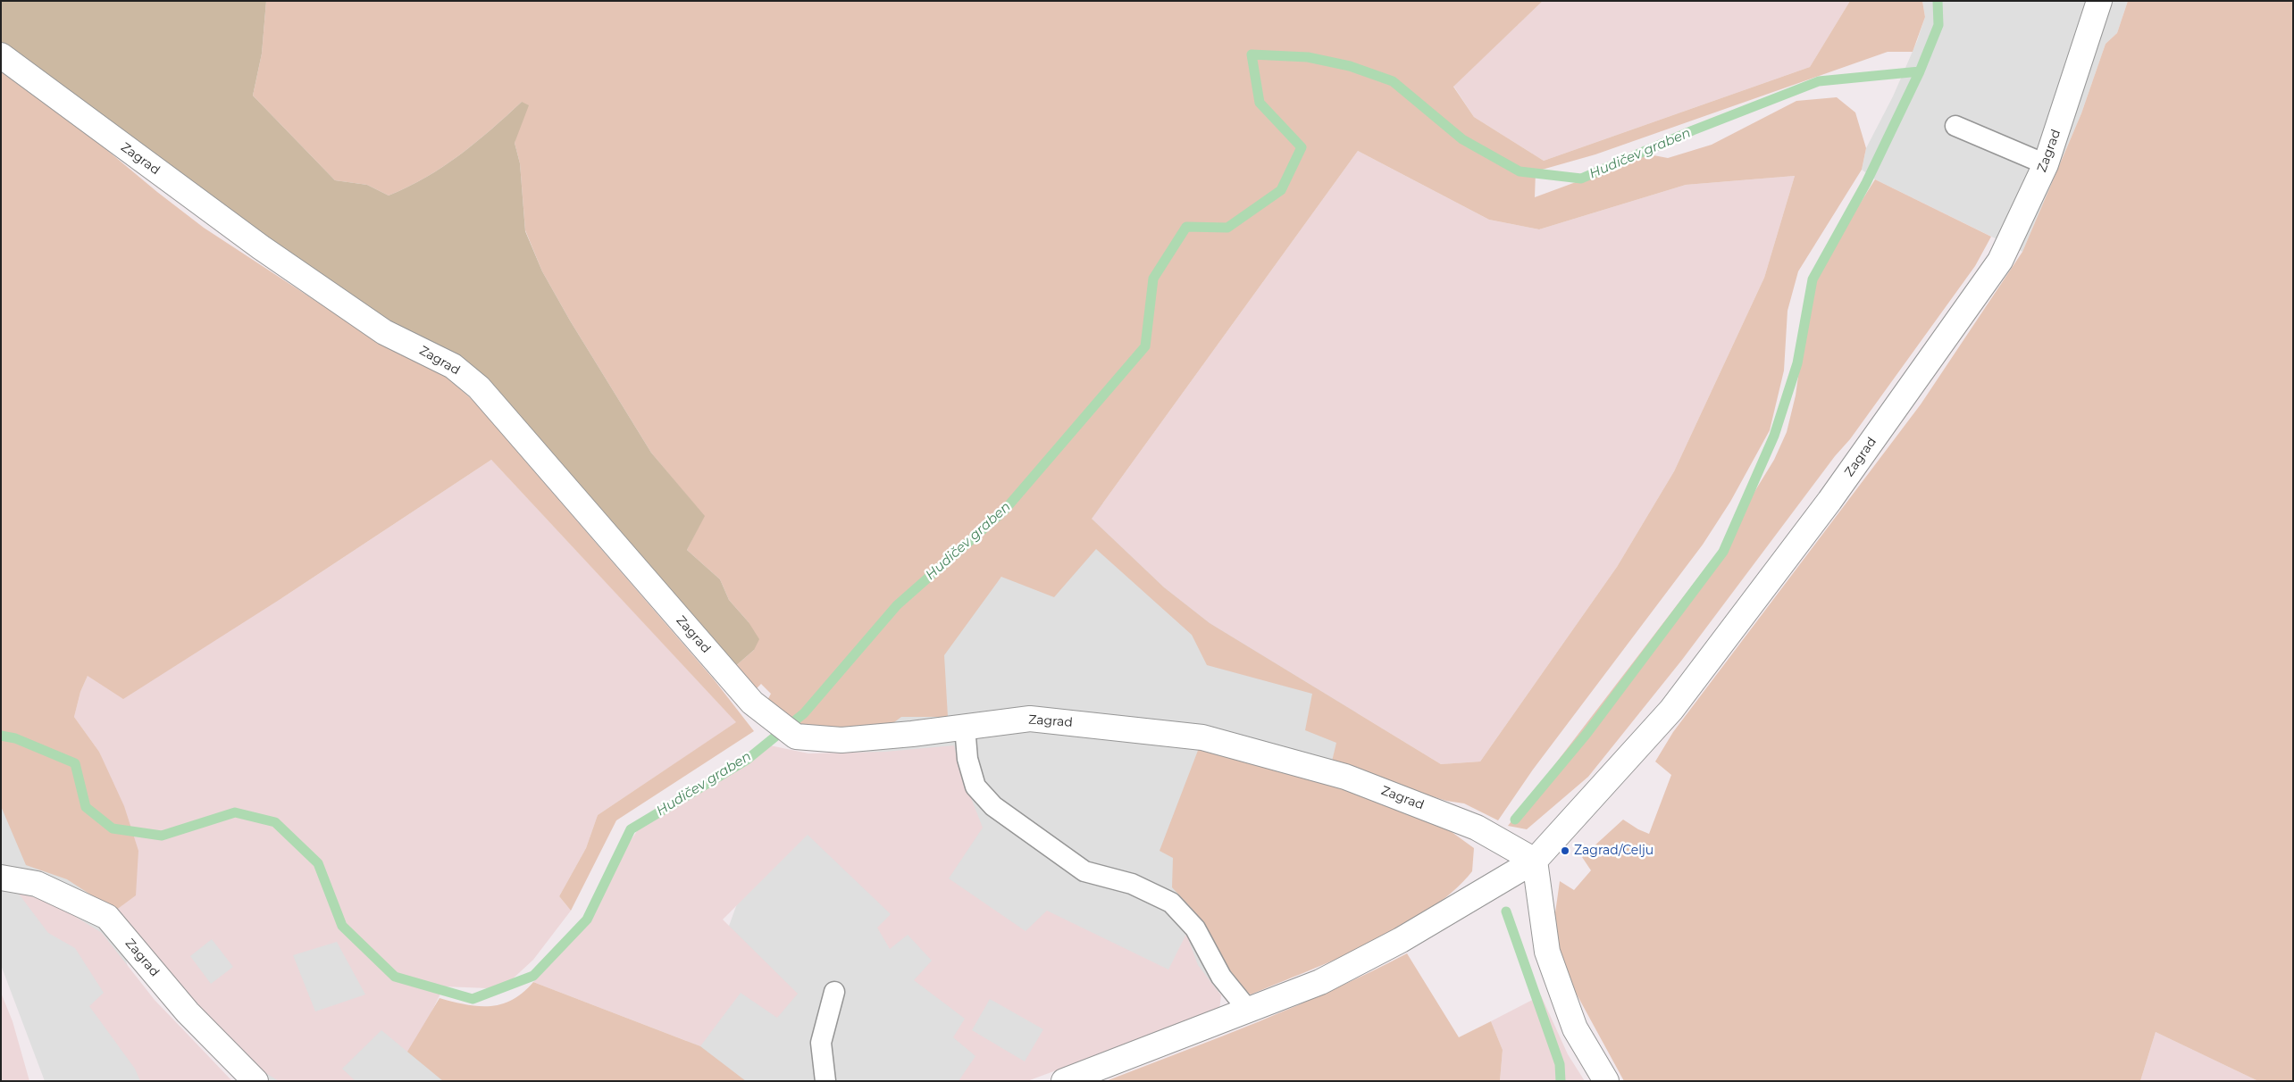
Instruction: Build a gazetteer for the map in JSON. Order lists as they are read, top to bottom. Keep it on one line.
{"streets":{"street":["Zagrad"]},"water":["Hudičev graben"],"places":["Zagrad/Celju"]}
